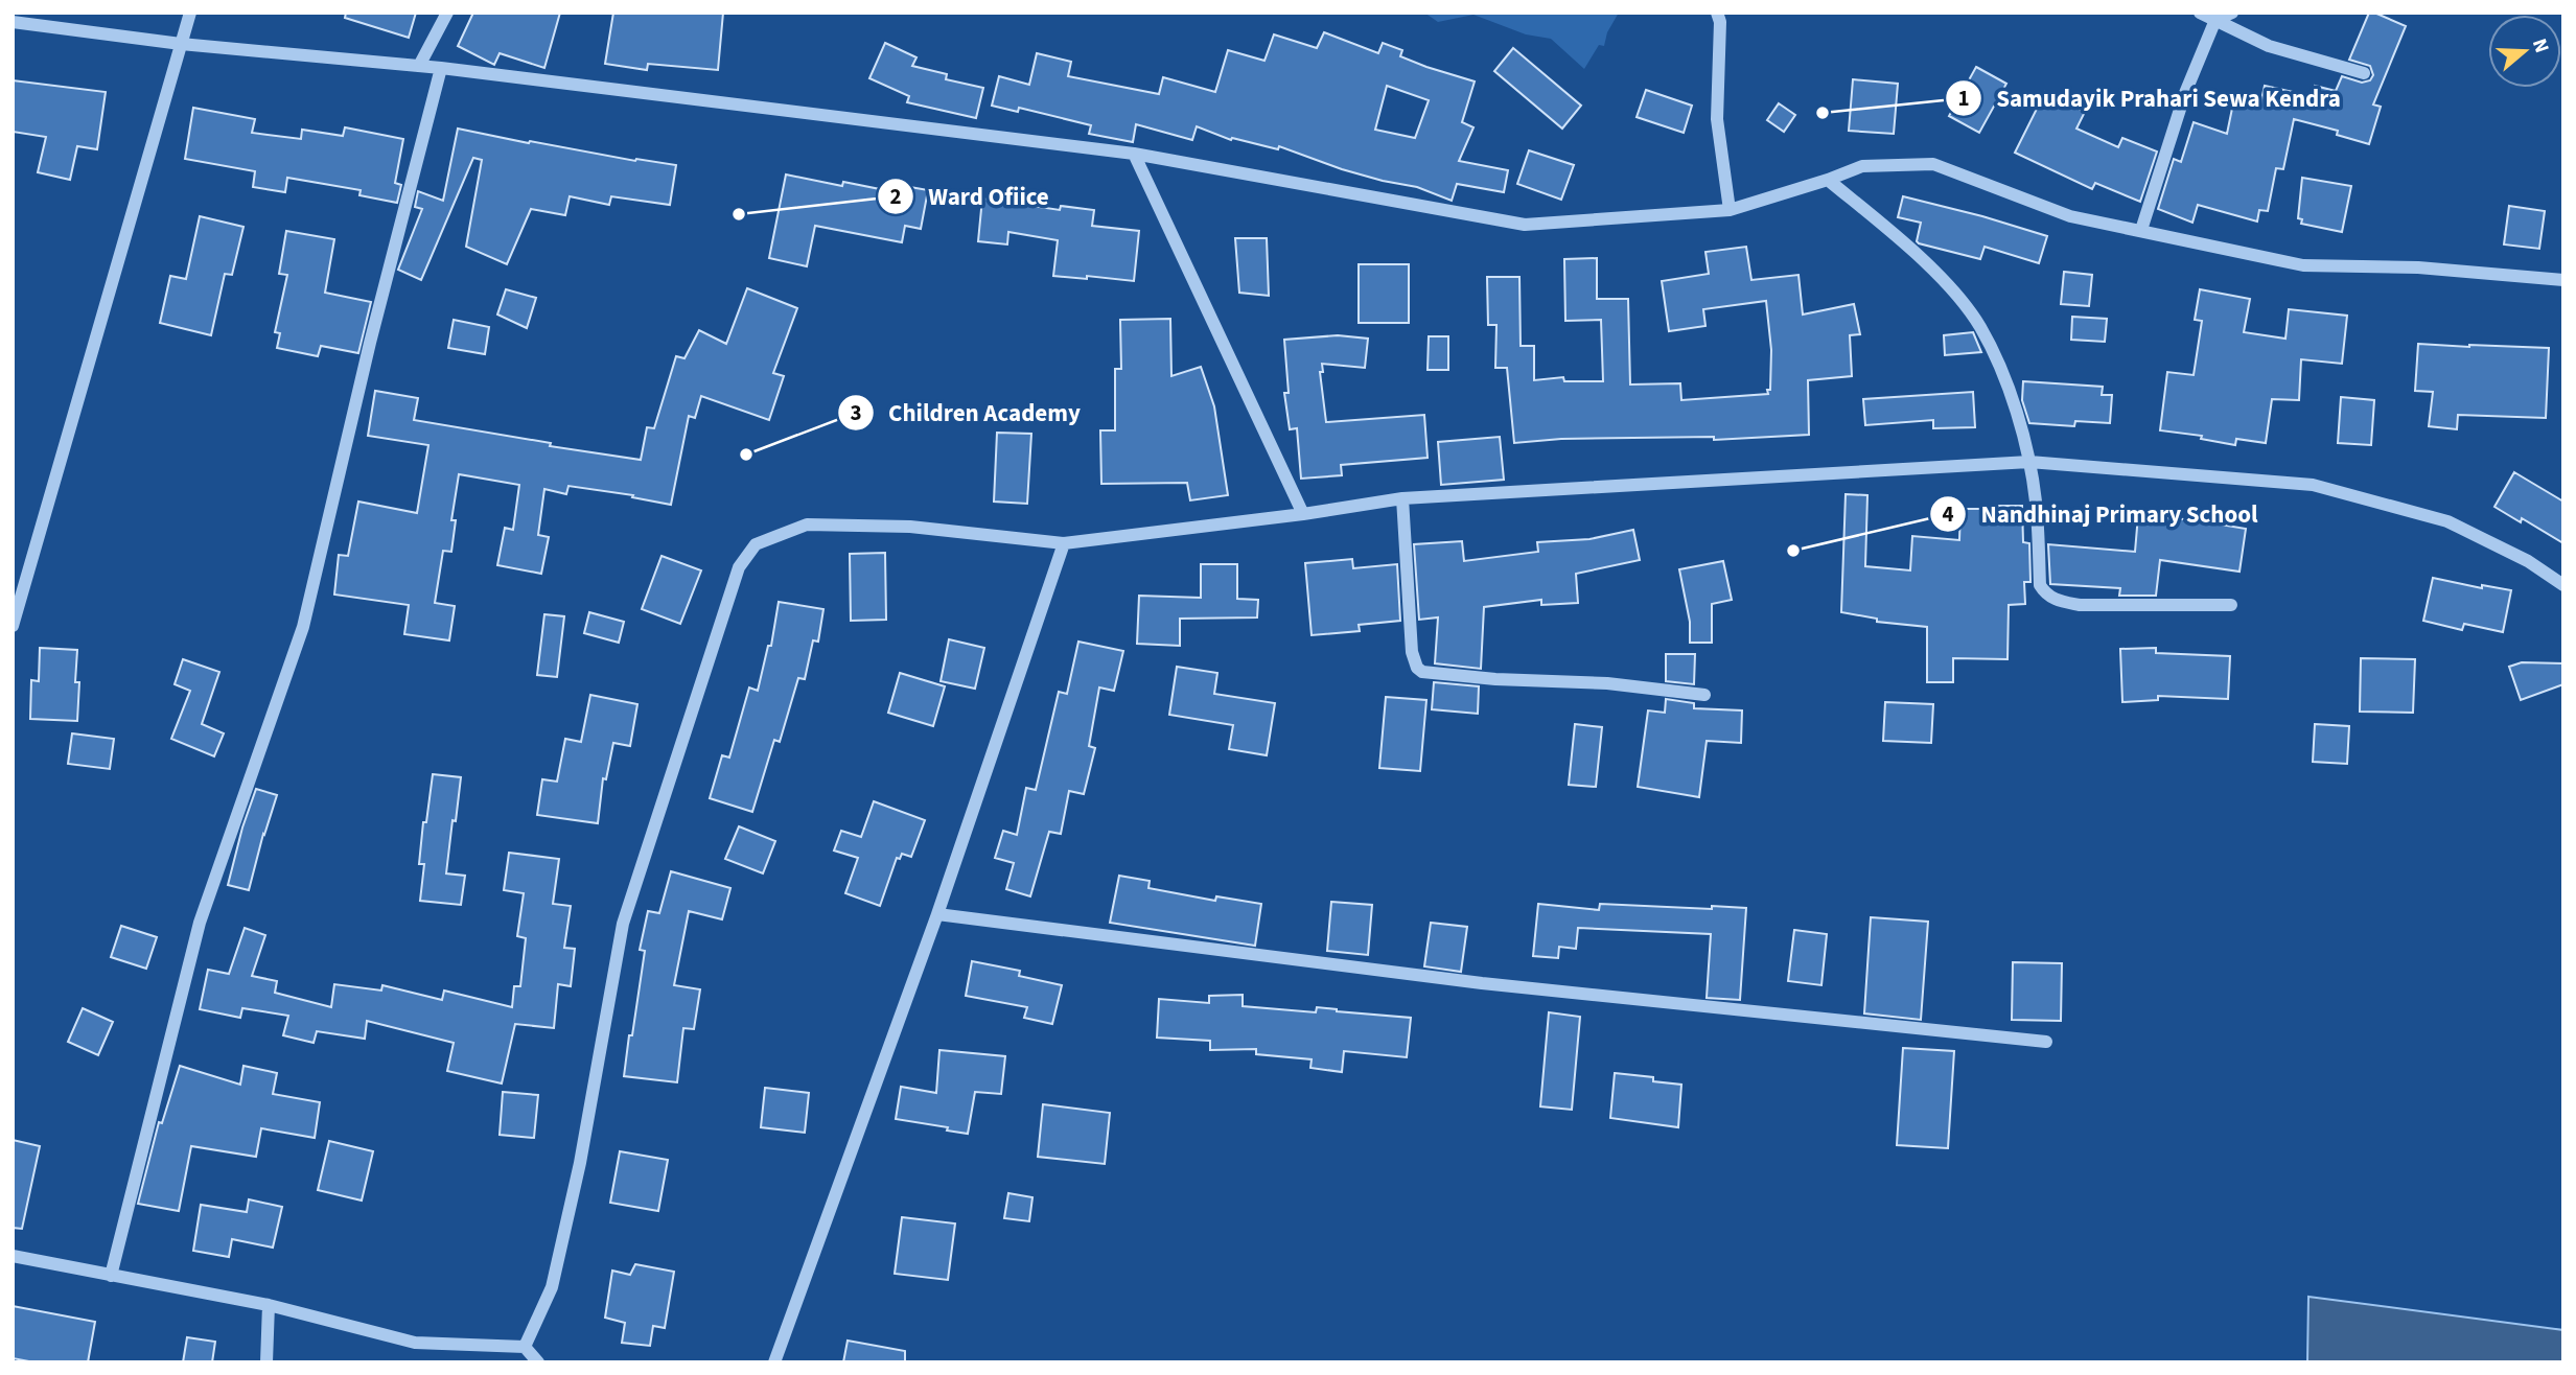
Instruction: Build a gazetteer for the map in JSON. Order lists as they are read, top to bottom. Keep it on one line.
{"places":["Samudayik Prahari Sewa Kendra","Ward Ofiice","Children Academy","Nandhinaj Primary School"],"north":"right"}
